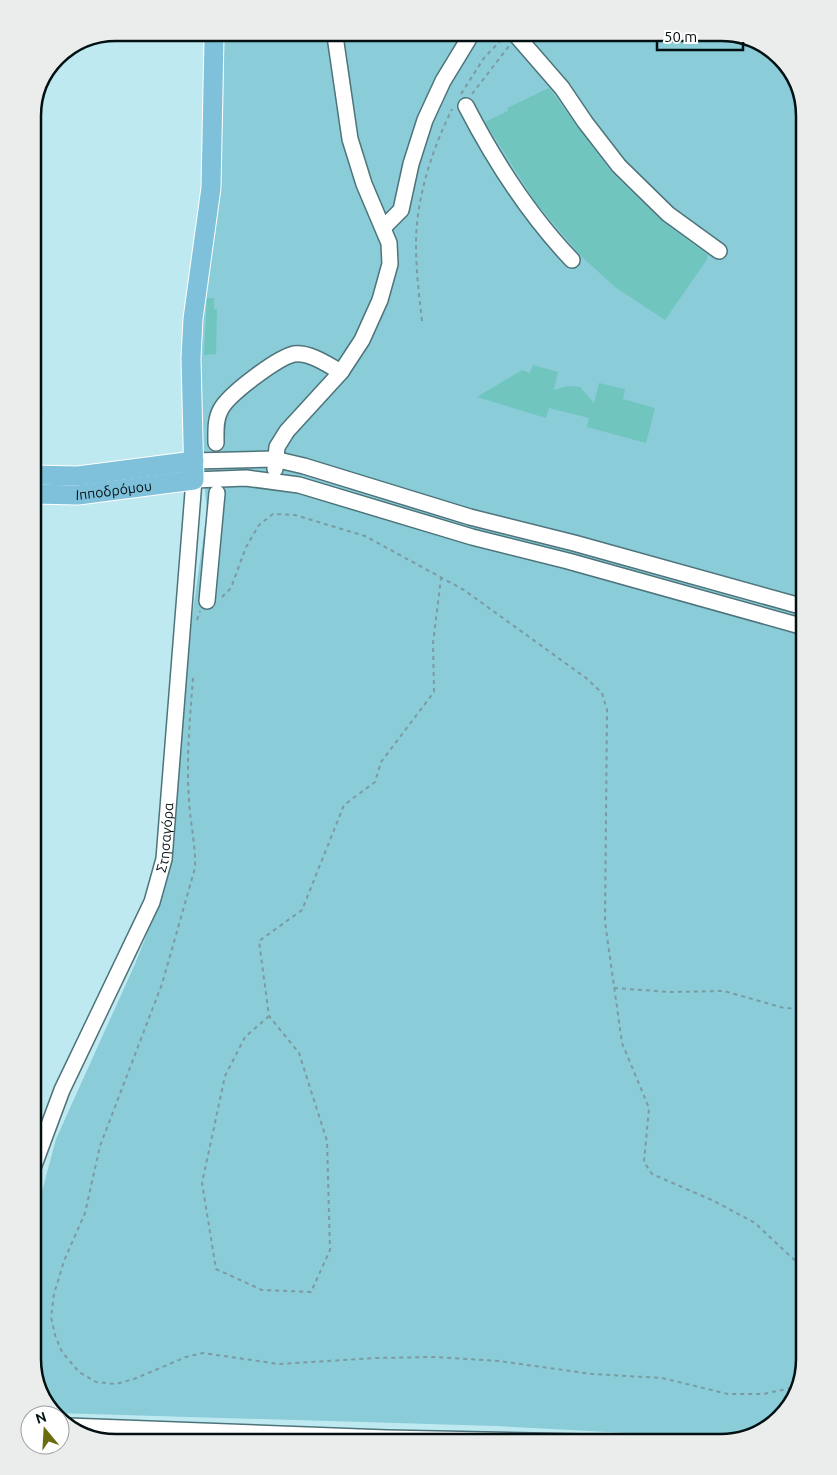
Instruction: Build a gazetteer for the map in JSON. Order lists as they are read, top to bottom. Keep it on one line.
{"streets":{"main road":["Ιπποδρόμου"],"street":["Στησαγόρα"]},"crossings":[["Ιπποδρόμου","Στησαγόρα"]],"scale_bar":"50 m","north":"top"}
